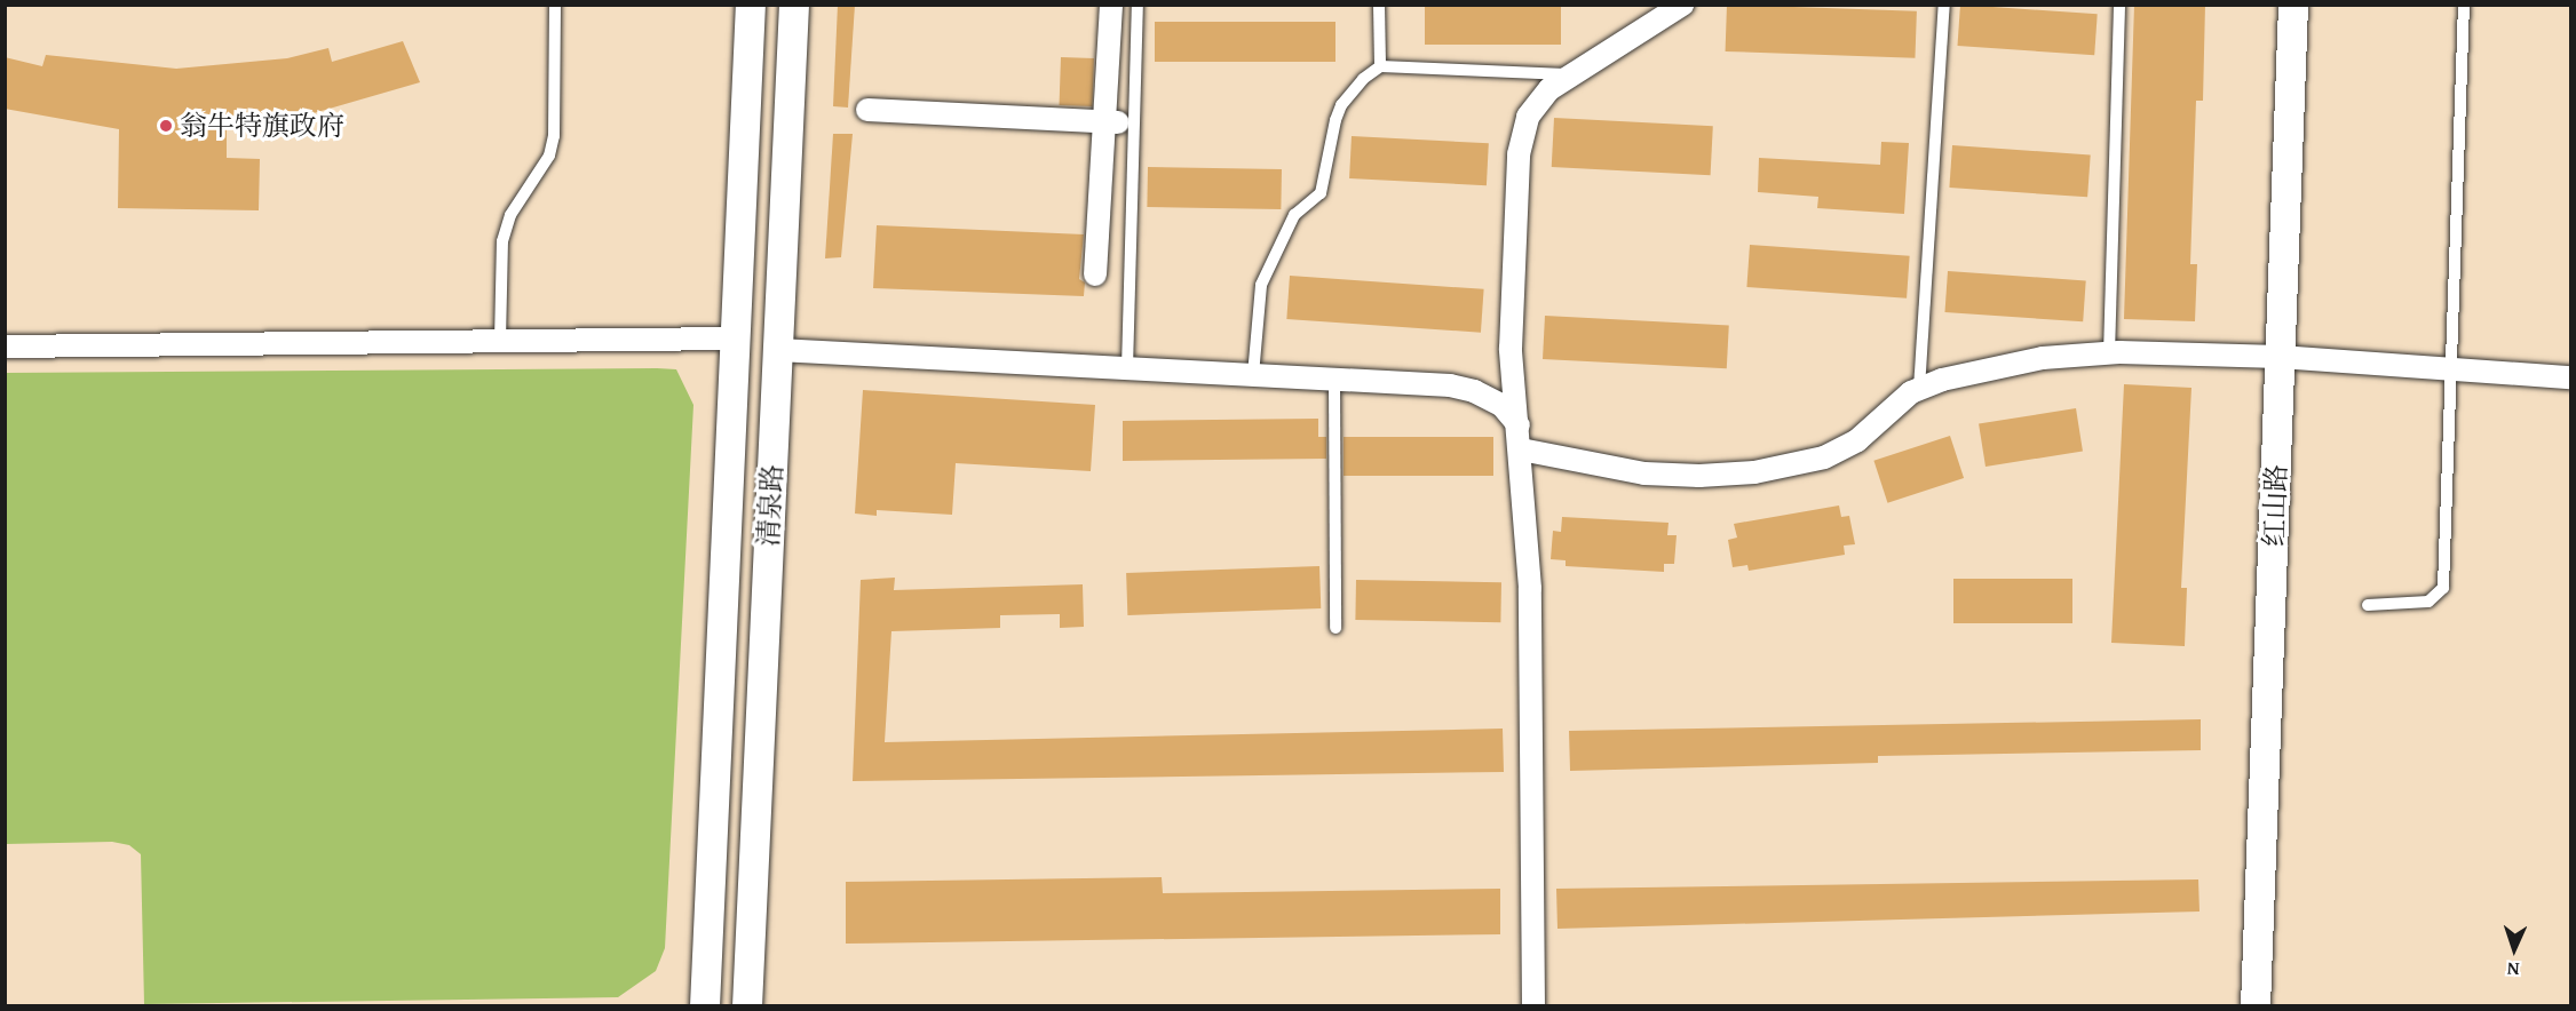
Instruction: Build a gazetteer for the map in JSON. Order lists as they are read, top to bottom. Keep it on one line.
{"streets":{"street":["清泉路","红山路"]},"places":["翁牛特旗政府"],"north":"bottom"}
